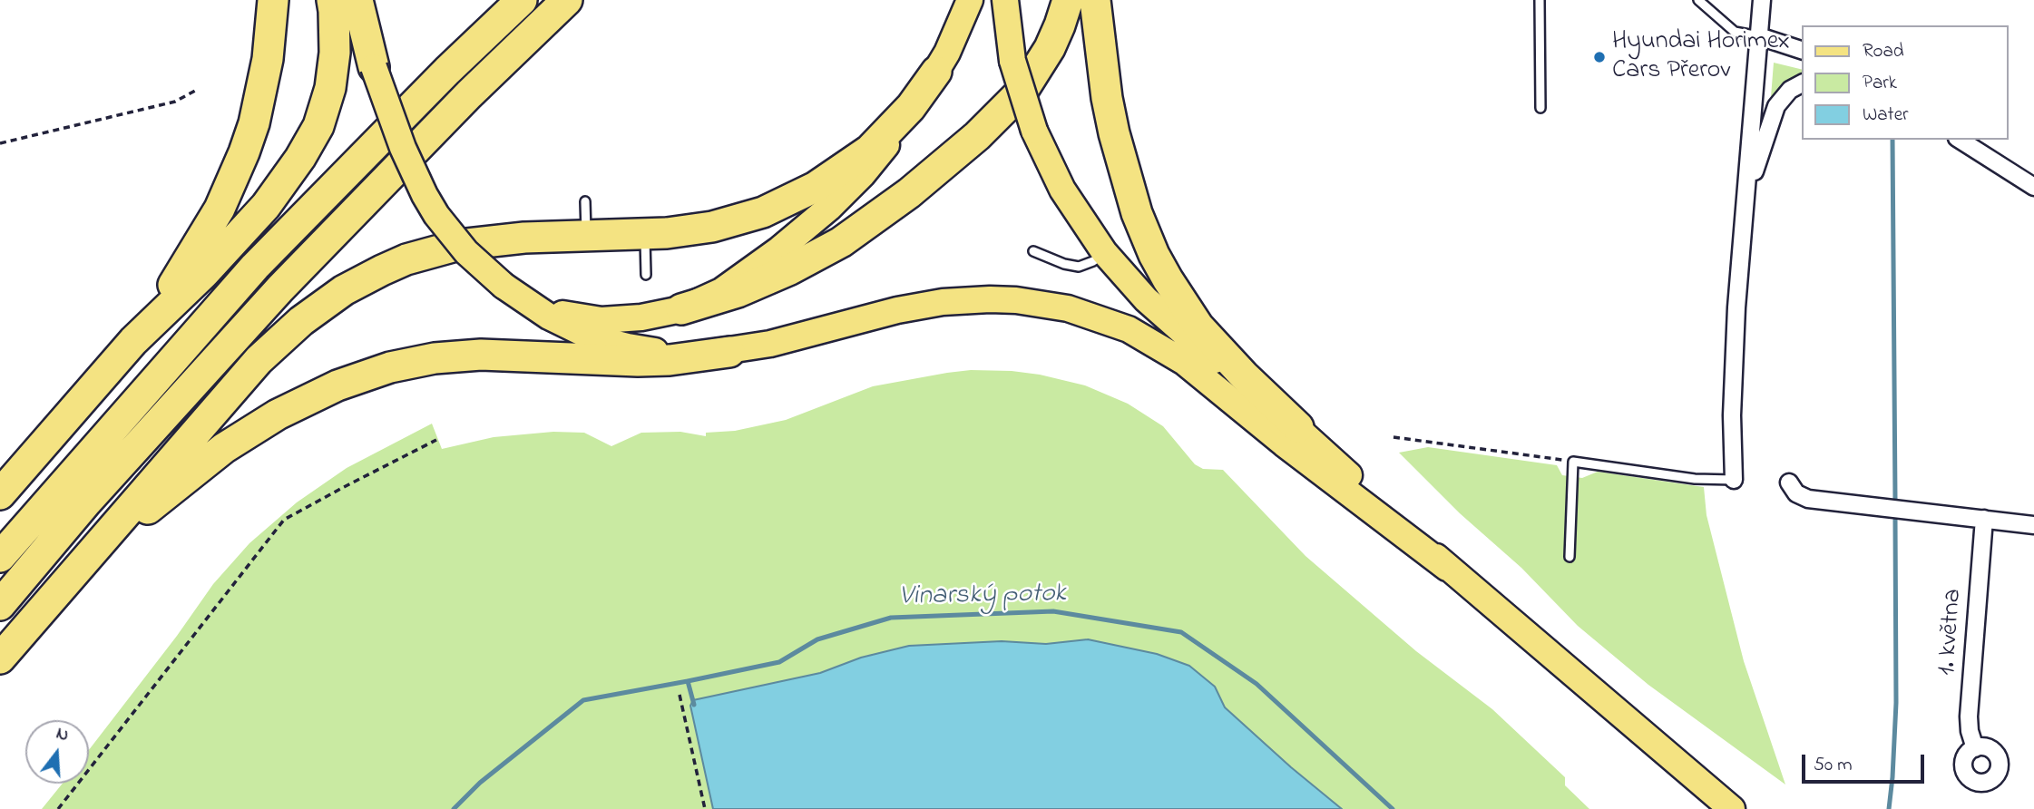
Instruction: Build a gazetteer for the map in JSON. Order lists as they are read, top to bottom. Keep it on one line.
{"streets":{"street":["1. května"]},"water":["Vinarský potok"],"places":["Hyundai Horimex Cars Přerov"],"legend":["Road","Park","Water"],"scale_bar":"50 m","north":"top"}
